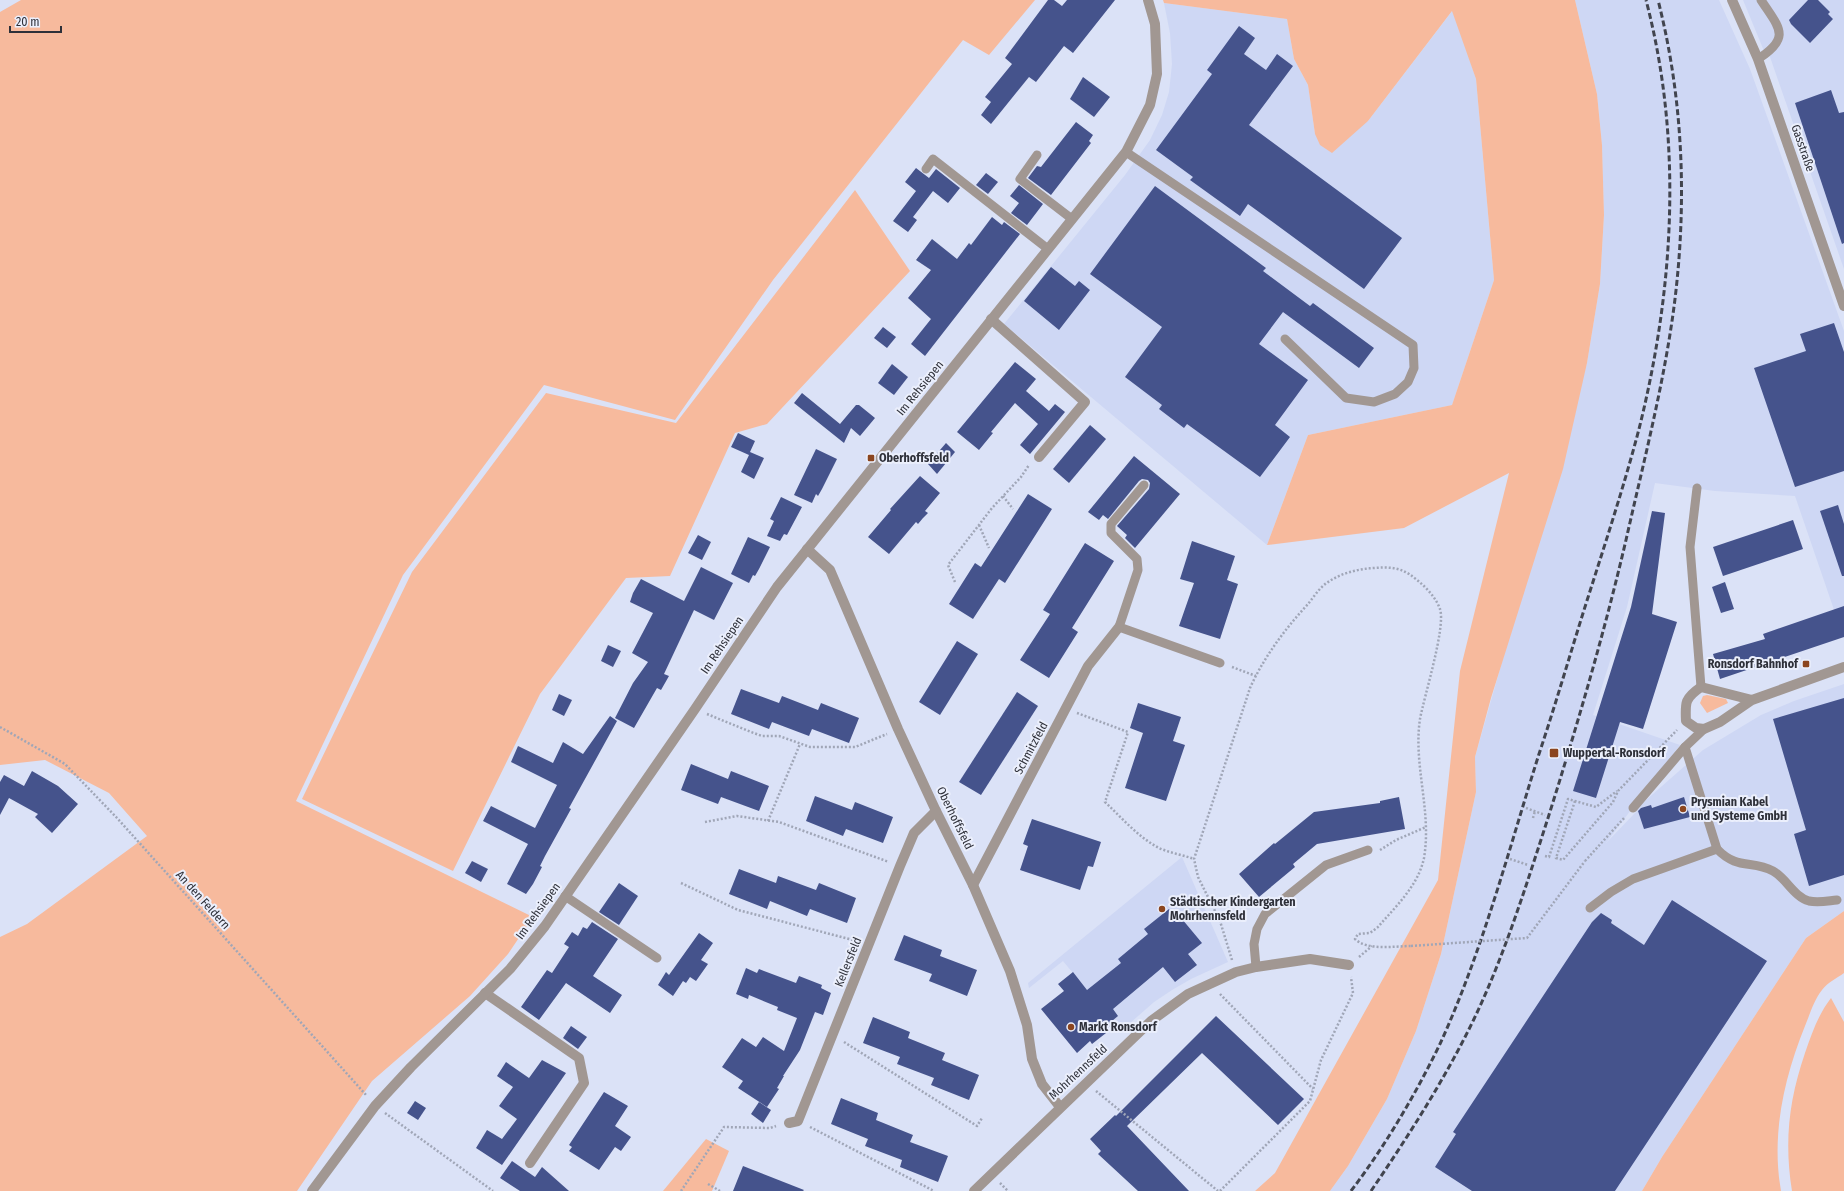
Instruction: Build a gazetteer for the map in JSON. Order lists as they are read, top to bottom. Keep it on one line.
{"streets":{"street":["Gasstraße","Im Rehsiepen","Schmitzfeld","Oberhoffsfeld","Kellersfeld","Mohrhennsfeld"],"path":["An den Feldern"]},"crossings":[["Im Rehsiepen","Oberhoffsfeld"],["Im Rehsiepen","An den Feldern"],["Schmitzfeld","Oberhoffsfeld"],["Oberhoffsfeld","Kellersfeld"],["Oberhoffsfeld","Mohrhennsfeld"]],"places":{"transit":["Oberhoffsfeld","Ronsdorf Bahnhof","Wuppertal-Ronsdorf"],"other":["Prysmian Kabel und Systeme GmbH","Städtischer Kindergarten Mohrhennsfeld","Markt Ronsdorf"]},"scale_bar":"20 m"}
